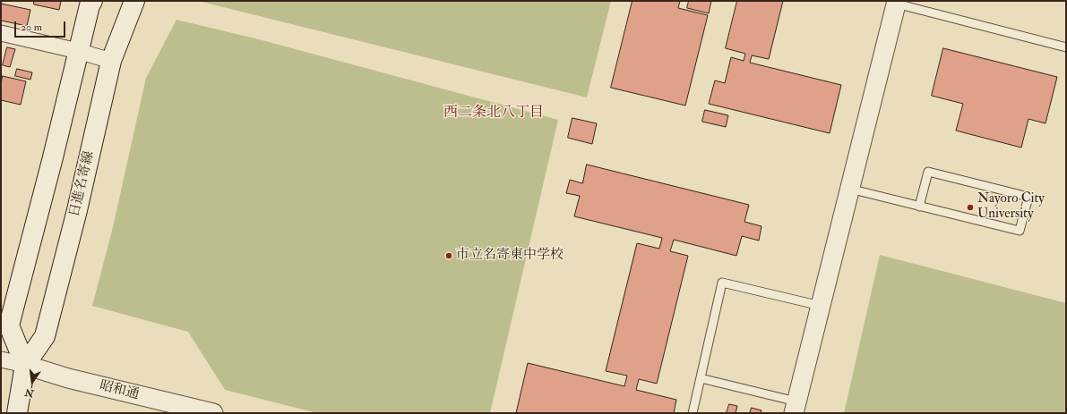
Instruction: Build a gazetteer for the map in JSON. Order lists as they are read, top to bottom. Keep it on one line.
{"streets":{"main road":["日進名寄線"],"street":["昭和通"]},"crossings":[["日進名寄線","昭和通"]],"districts":["西二条北八丁目"],"places":["Nayoro City University","市立名寄東中学校"],"scale_bar":"20 m","north":"bottom"}
